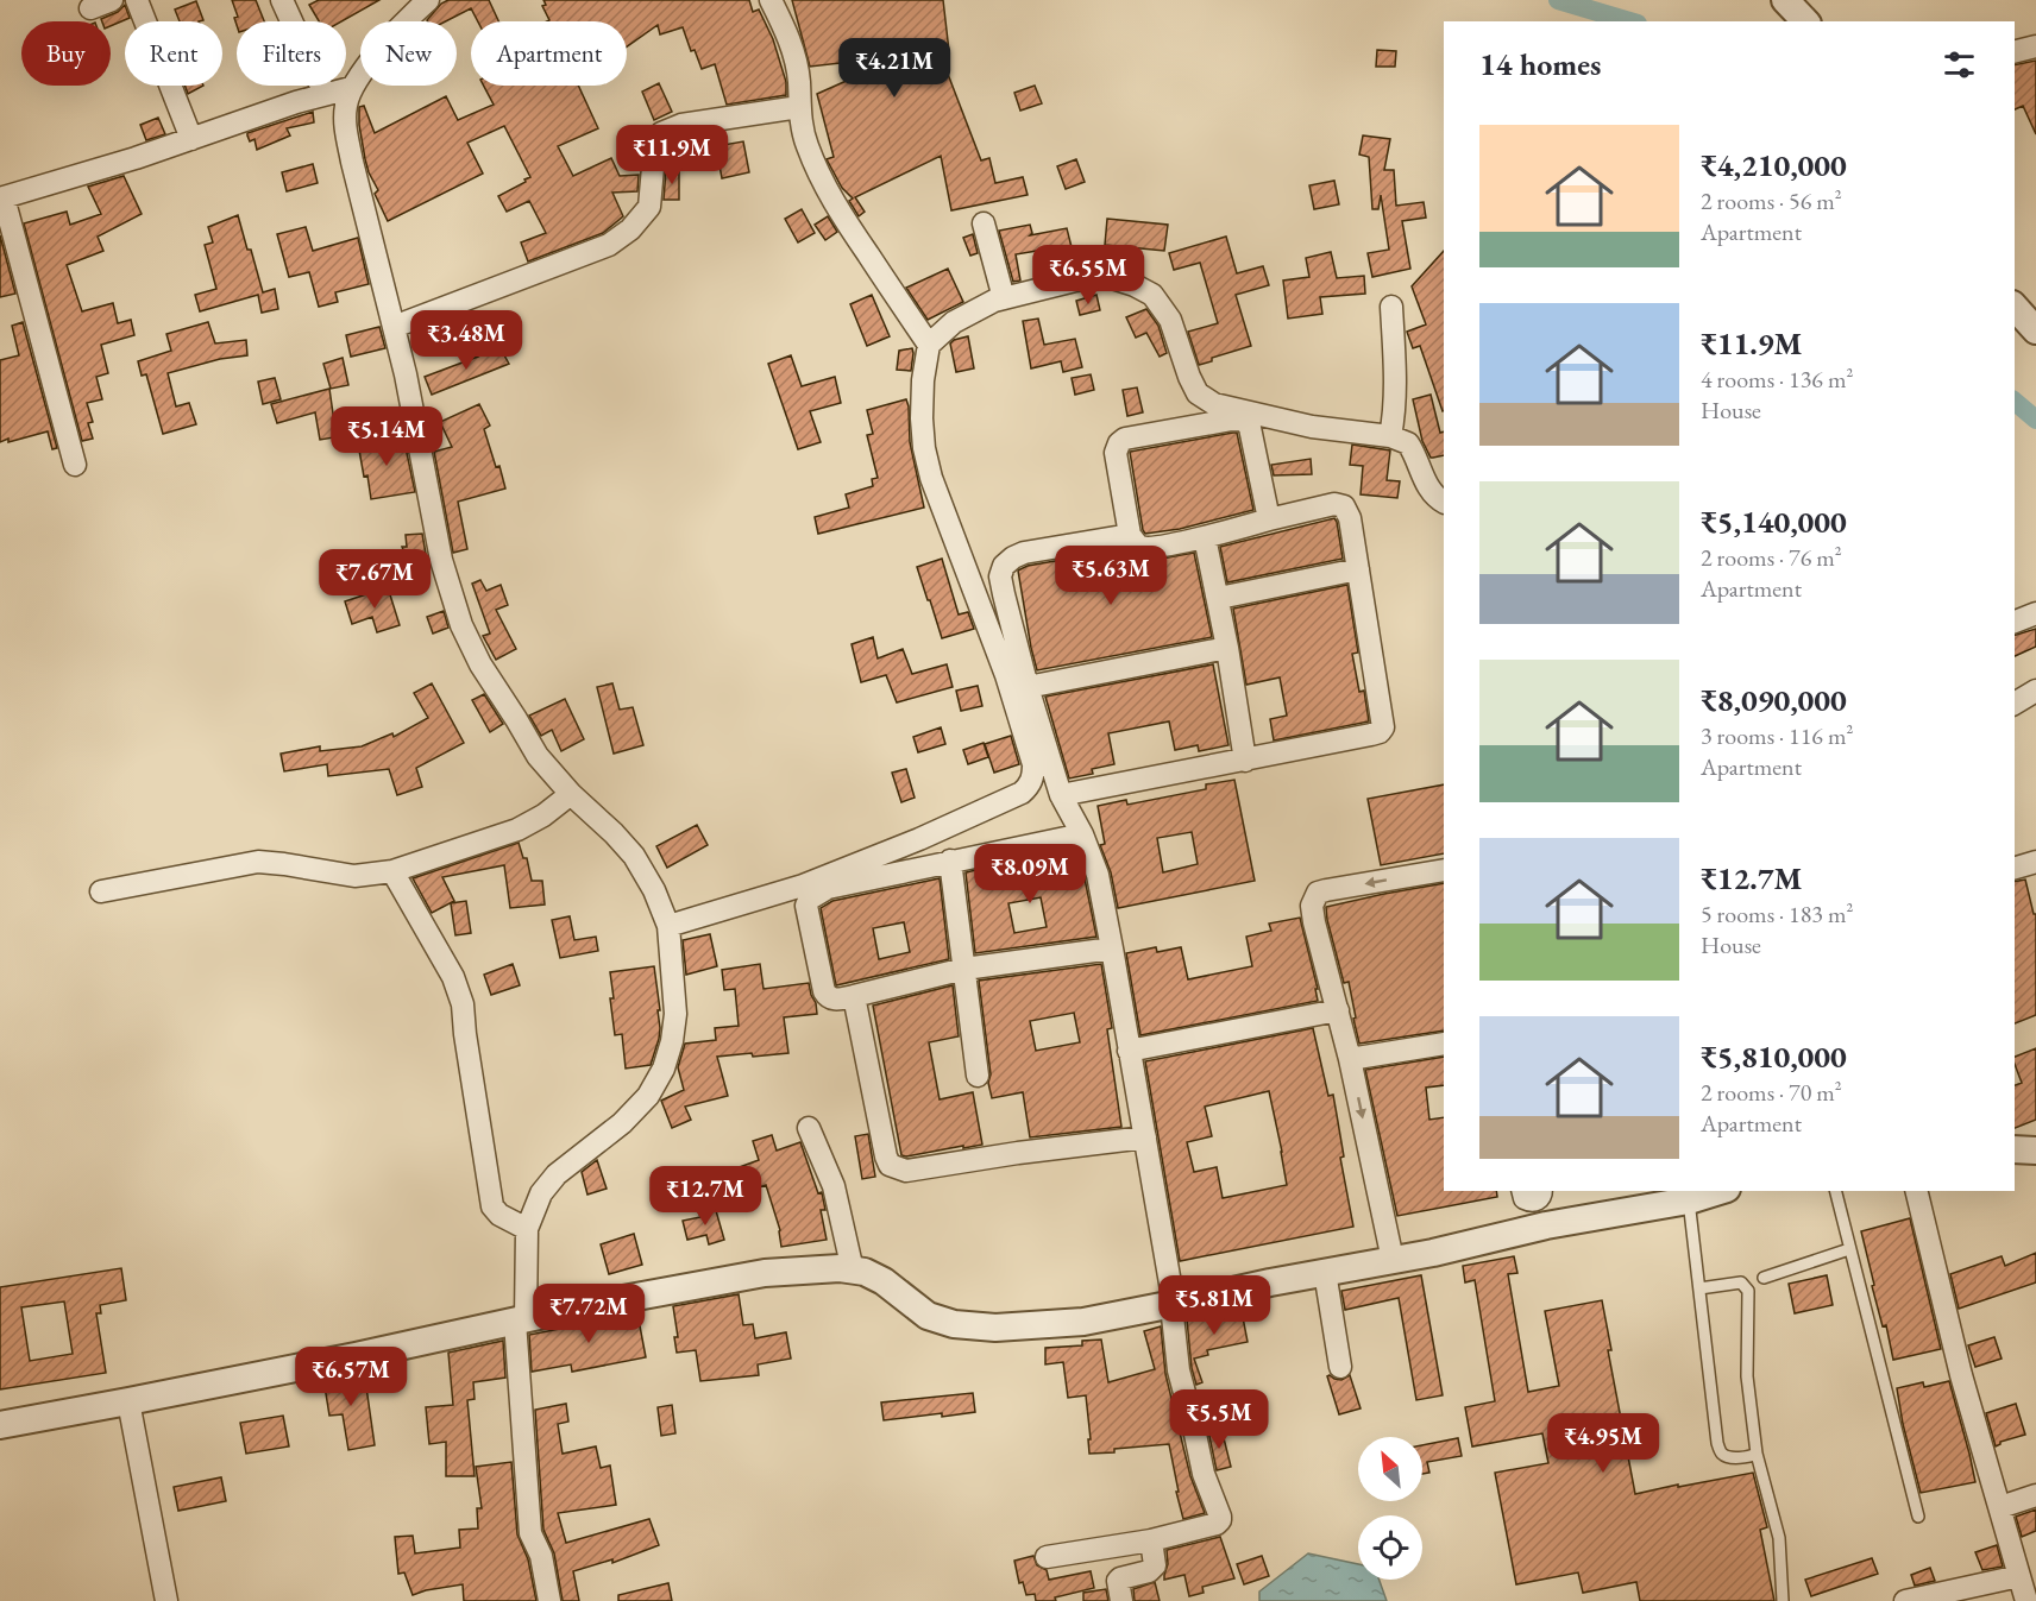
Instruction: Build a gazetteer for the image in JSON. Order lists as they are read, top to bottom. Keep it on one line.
{"north":"top left","page":{"chip":["Buy","Rent","Filters","New","Apartment"],"heading":"14 homes","price":["₹4.21M","₹11.9M","₹6.55M","₹3.48M","₹5.14M","₹5.63M","₹7.67M","₹8.09M","₹12.7M","₹5.81M","₹7.72M","₹6.57M","₹5.5M","₹4.95M"],"list":[{"name":"₹4,210,000","note":"2 rooms · 56 m² · Apartment"},{"name":"₹11.9M","note":"4 rooms · 136 m² · House"},{"name":"₹5,140,000","note":"2 rooms · 76 m² · Apartment"},{"name":"₹8,090,000","note":"3 rooms · 116 m² · Apartment"},{"name":"₹12.7M","note":"5 rooms · 183 m² · House"},{"name":"₹5,810,000","note":"2 rooms · 70 m² · Apartment"}]}}
